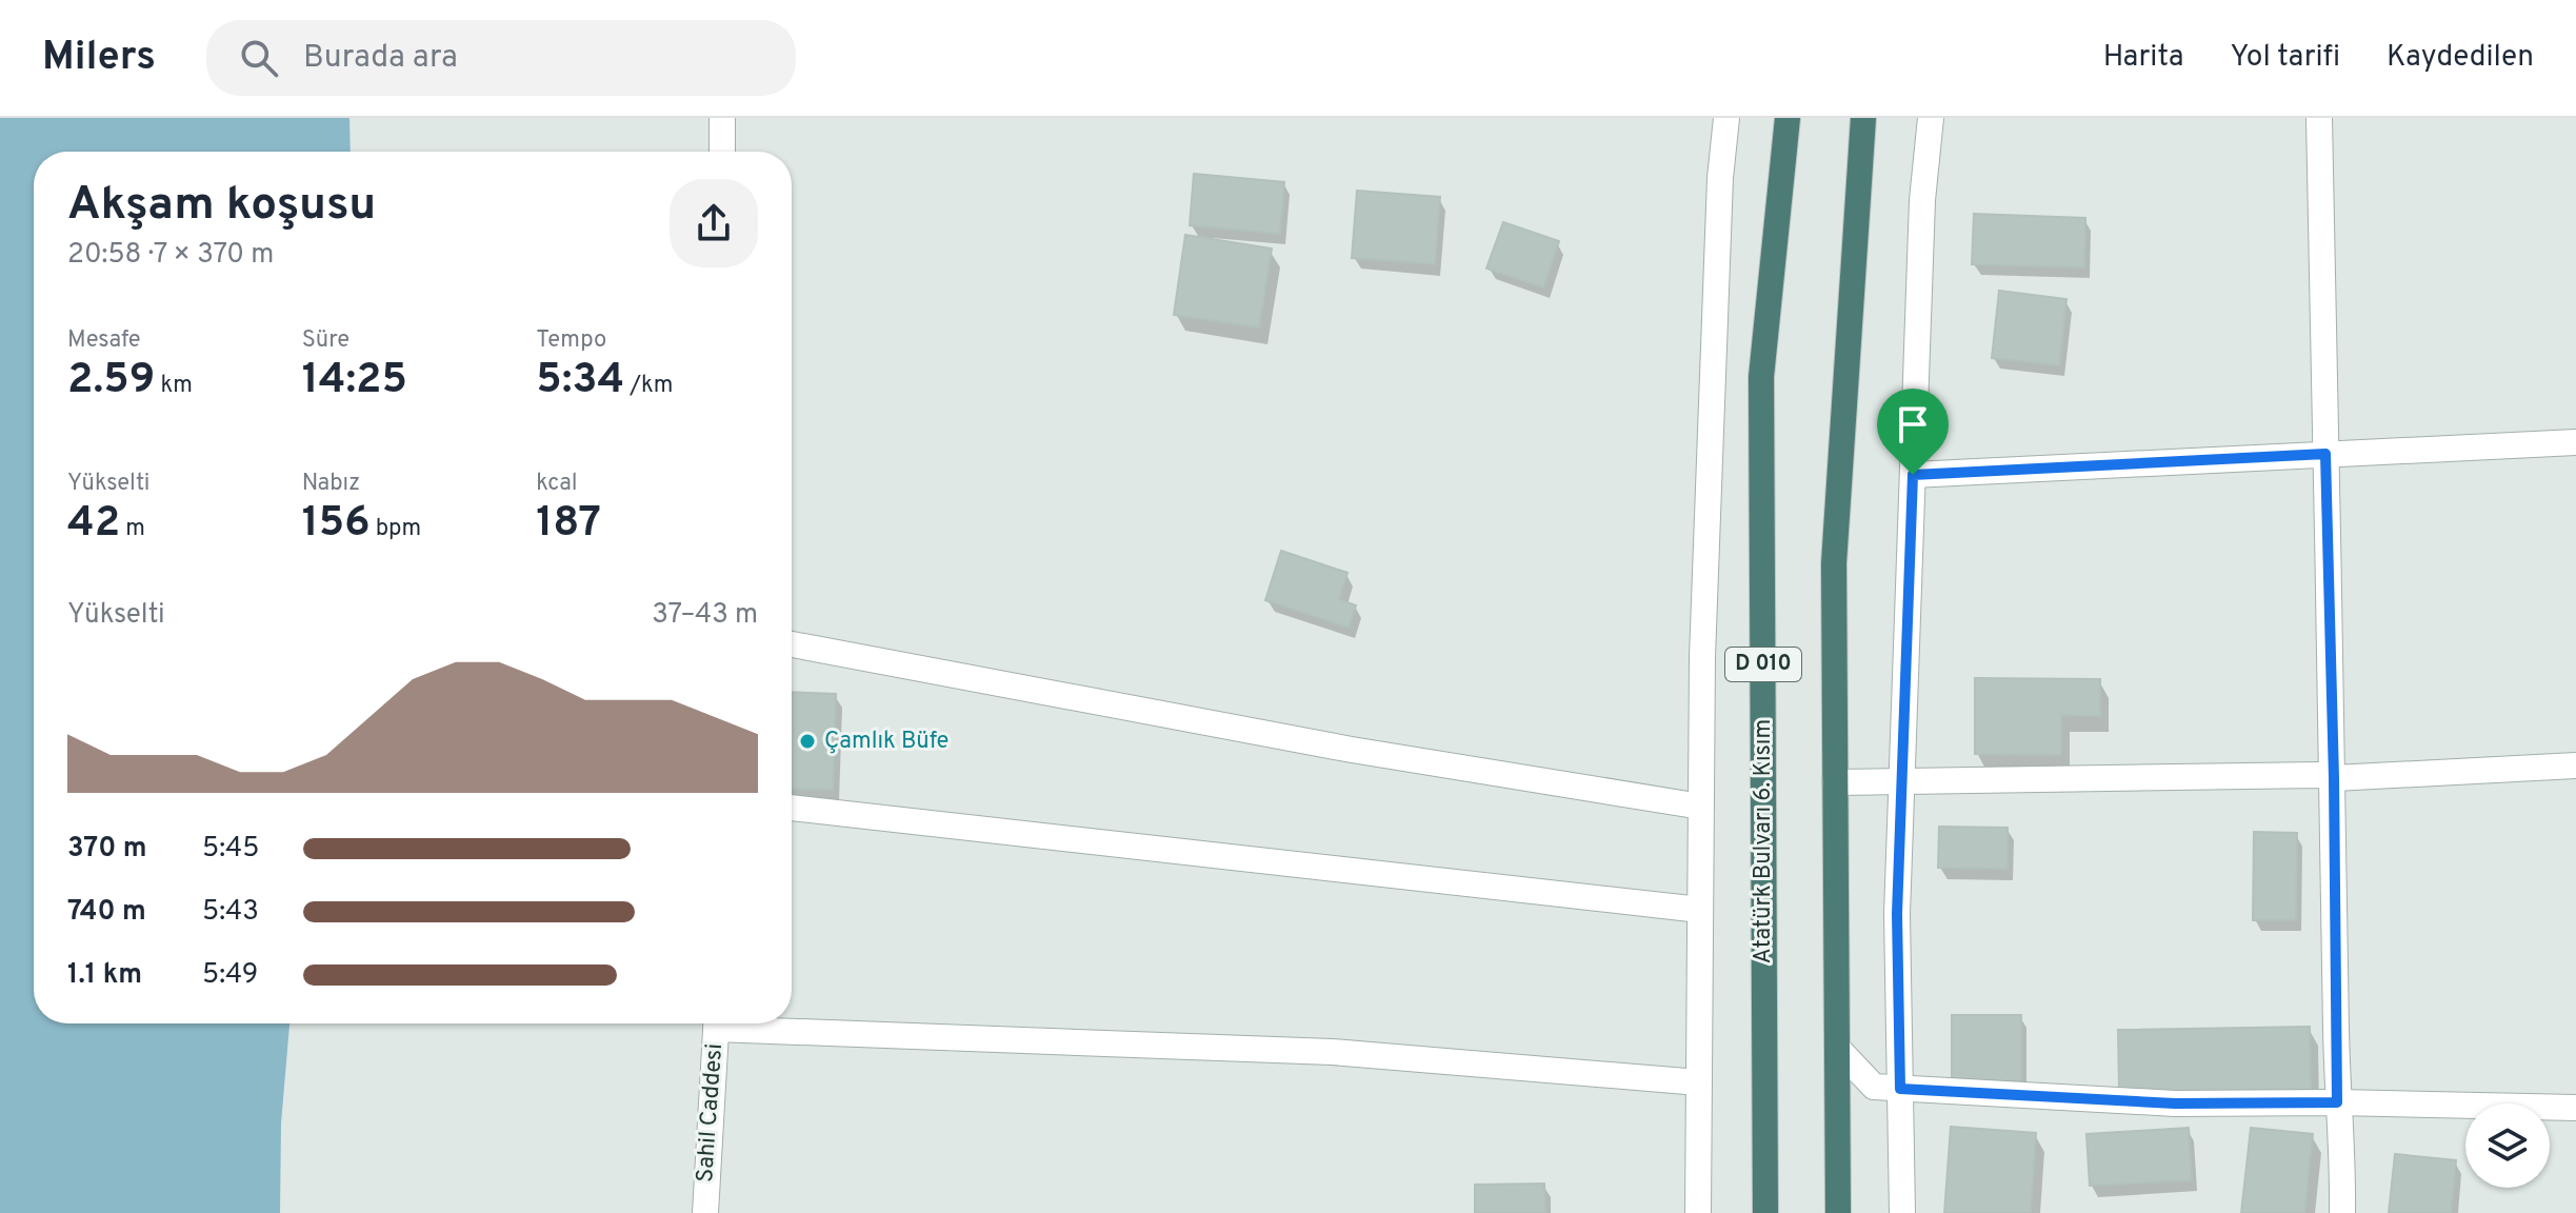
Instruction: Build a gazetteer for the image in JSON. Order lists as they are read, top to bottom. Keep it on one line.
{"streets":{"highway":["D 010","Atatürk Bulvarı 6. Kısım"],"street":["Sahil Caddesi"]},"places":["Çamlık Büfe"],"page":{"header":"Milers","search":"Burada ara","nav":["Harita","Yol tarifi","Kaydedilen"],"heading":["Akşam koşusu","20:58 · 7 × 370 m"],"stats":[["Mesafe","2.59 km"],["Süre","14:25"],["Tempo","5:34 /km"],["Yükselti","42 m"],["Nabız","156 bpm"],["kcal","187"]],"chart":["Yükselti","37–43 m"],"list":[{"name":"370 m","note":"5:45"},{"name":"740 m","note":"5:43"},{"name":"1.1 km","note":"5:49"}]}}
